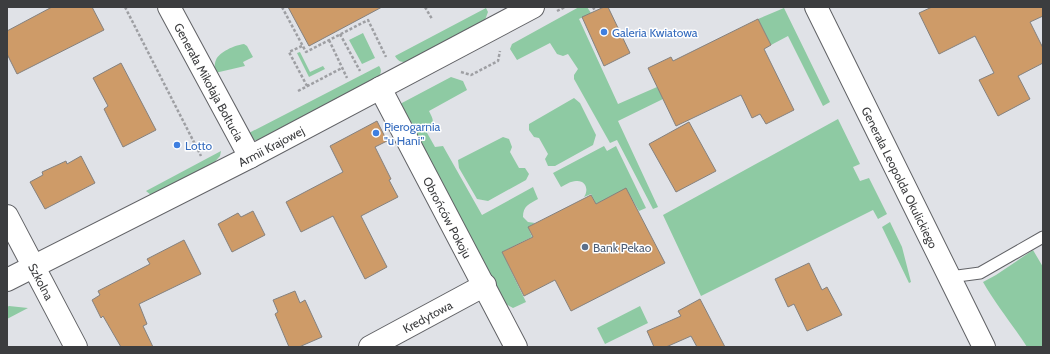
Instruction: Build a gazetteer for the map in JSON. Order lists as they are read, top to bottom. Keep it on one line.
{"streets":{"street":["Generała Mikołaja Bołtucia","Armii Krajowej","Generała Leopolda Okulickiego","Obrońców Pokoju","Szkolna","Kredytowa"]},"crossings":[["Generała Mikołaja Bołtucia","Armii Krajowej"],["Armii Krajowej","Obrońców Pokoju"],["Armii Krajowej","Szkolna"],["Obrońców Pokoju","Kredytowa"]],"places":["Galeria Kwiatowa","Pierogarnia \"u Hani\"","Lotto","Bank Pekao"]}
